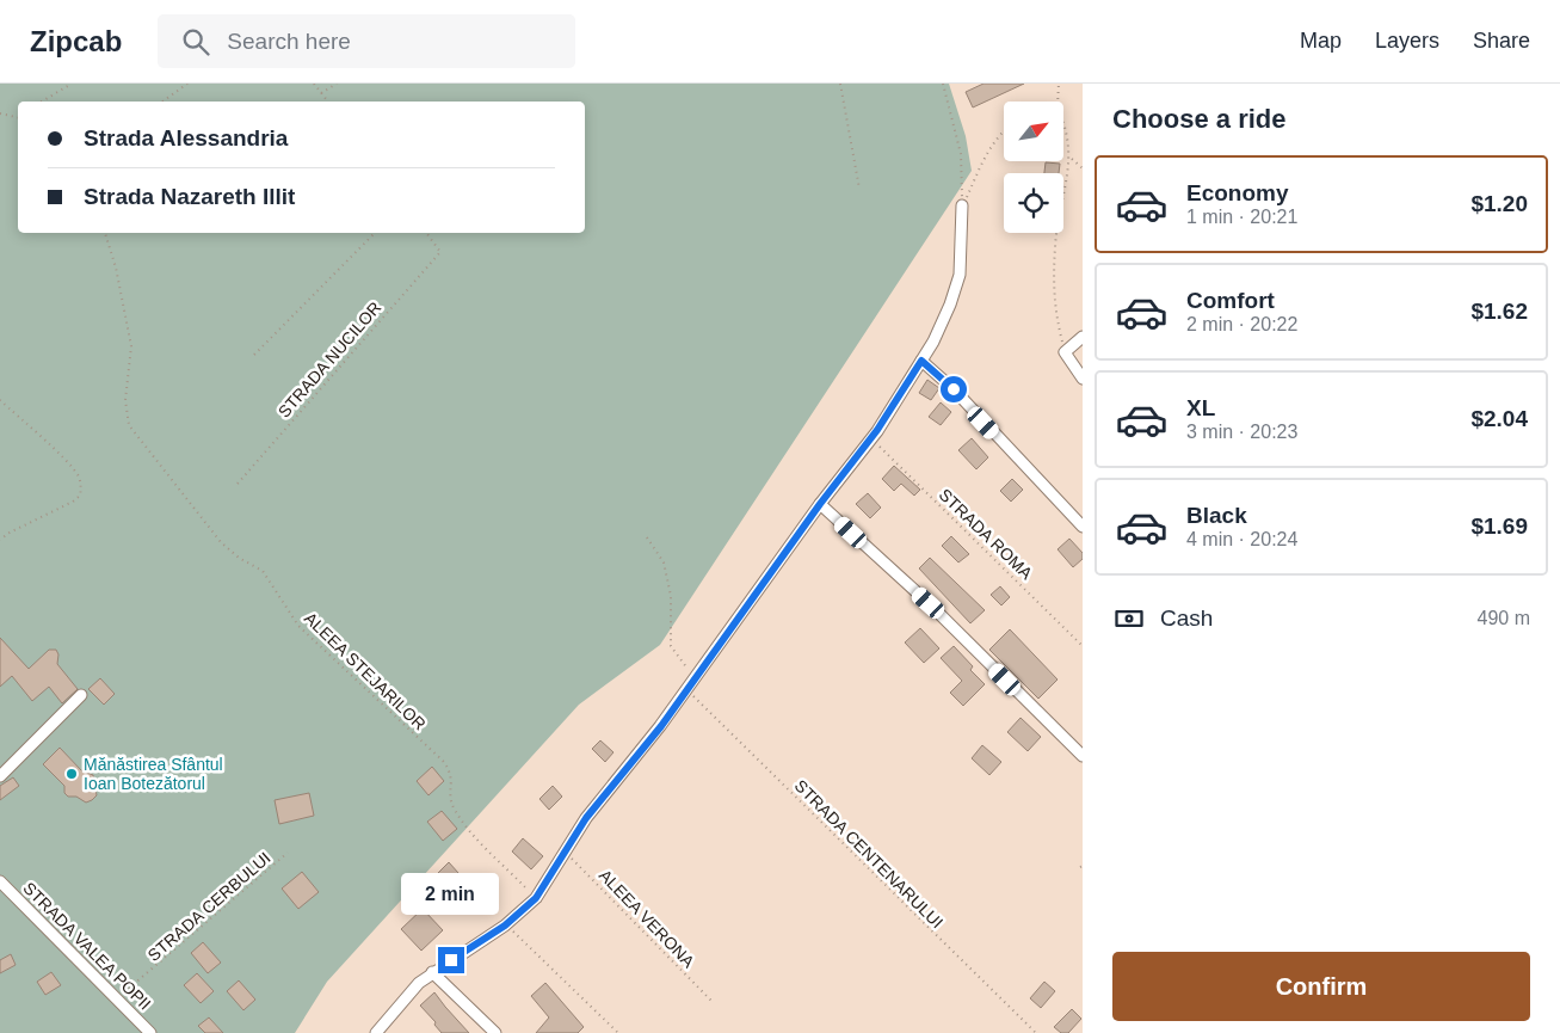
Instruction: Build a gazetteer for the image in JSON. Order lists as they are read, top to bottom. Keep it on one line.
{"streets":{"street":["STRADA VALEA POPII"],"path":["STRADA NUCILOR","STRADA ROMA","ALEEA STEJARILOR","STRADA CENTENARULUI","STRADA CERBULUI","ALEEA VERONA"]},"crossings":[["STRADA CERBULUI","STRADA VALEA POPII"]],"places":["Mănăstirea Sfântul Ioan Botezătorul"],"north":"top right","page":{"header":"Zipcab","search":"Search here","nav":["Map","Layers","Share"],"heading":"Choose a ride","banner":["Strada Alessandria","Strada Nazareth Illit"],"list":[{"name":"Economy","note":"1 min · 20:21","value":"$1.20"},{"name":"Comfort","note":"2 min · 20:22","value":"$1.62"},{"name":"XL","note":"3 min · 20:23","value":"$2.04"},{"name":"Black","note":"4 min · 20:24","value":"$1.69"}],"pay":["Cash","490 m"],"bubble":"2 min","buttons":"Confirm"}}
